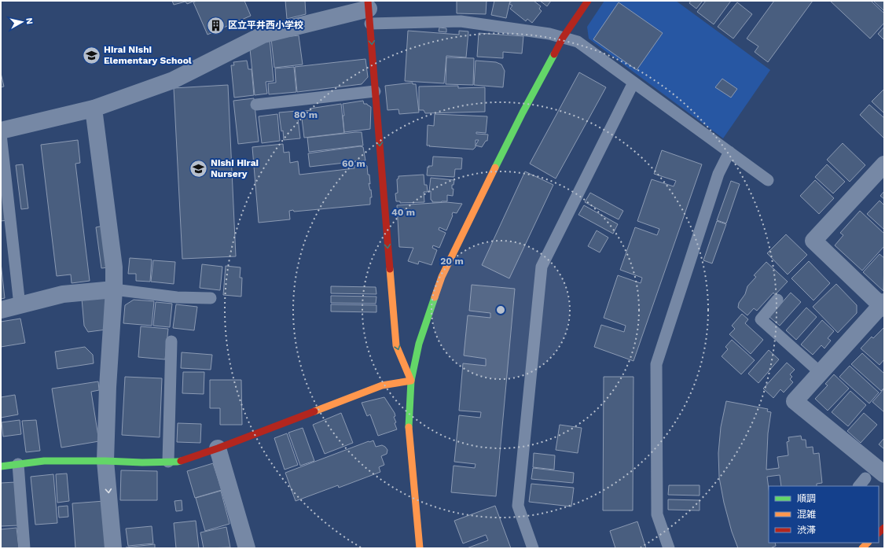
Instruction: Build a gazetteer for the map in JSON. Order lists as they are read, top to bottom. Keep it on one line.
{"places":{"building":["区立平井西小学校"],"school or university":["Hirai Nishi Elementary School","Nishi Hirai Nursery"]},"legend":["順調","混雑","渋滞"],"north":"right","rings":["80 m","60 m","40 m","20 m"]}
